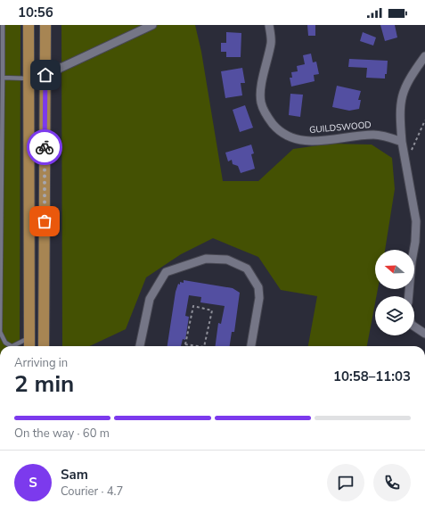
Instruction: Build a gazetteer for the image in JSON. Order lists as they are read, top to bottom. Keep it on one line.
{"streets":{"street":["GUILDSWOOD"]},"north":"left","page":{"status":"10:56","heading":["2 min","Arriving in","10:58–11:03"],"panel":["Sam","Courier · 4.7"],"bar":"On the way · 60 m","round":"S"}}
